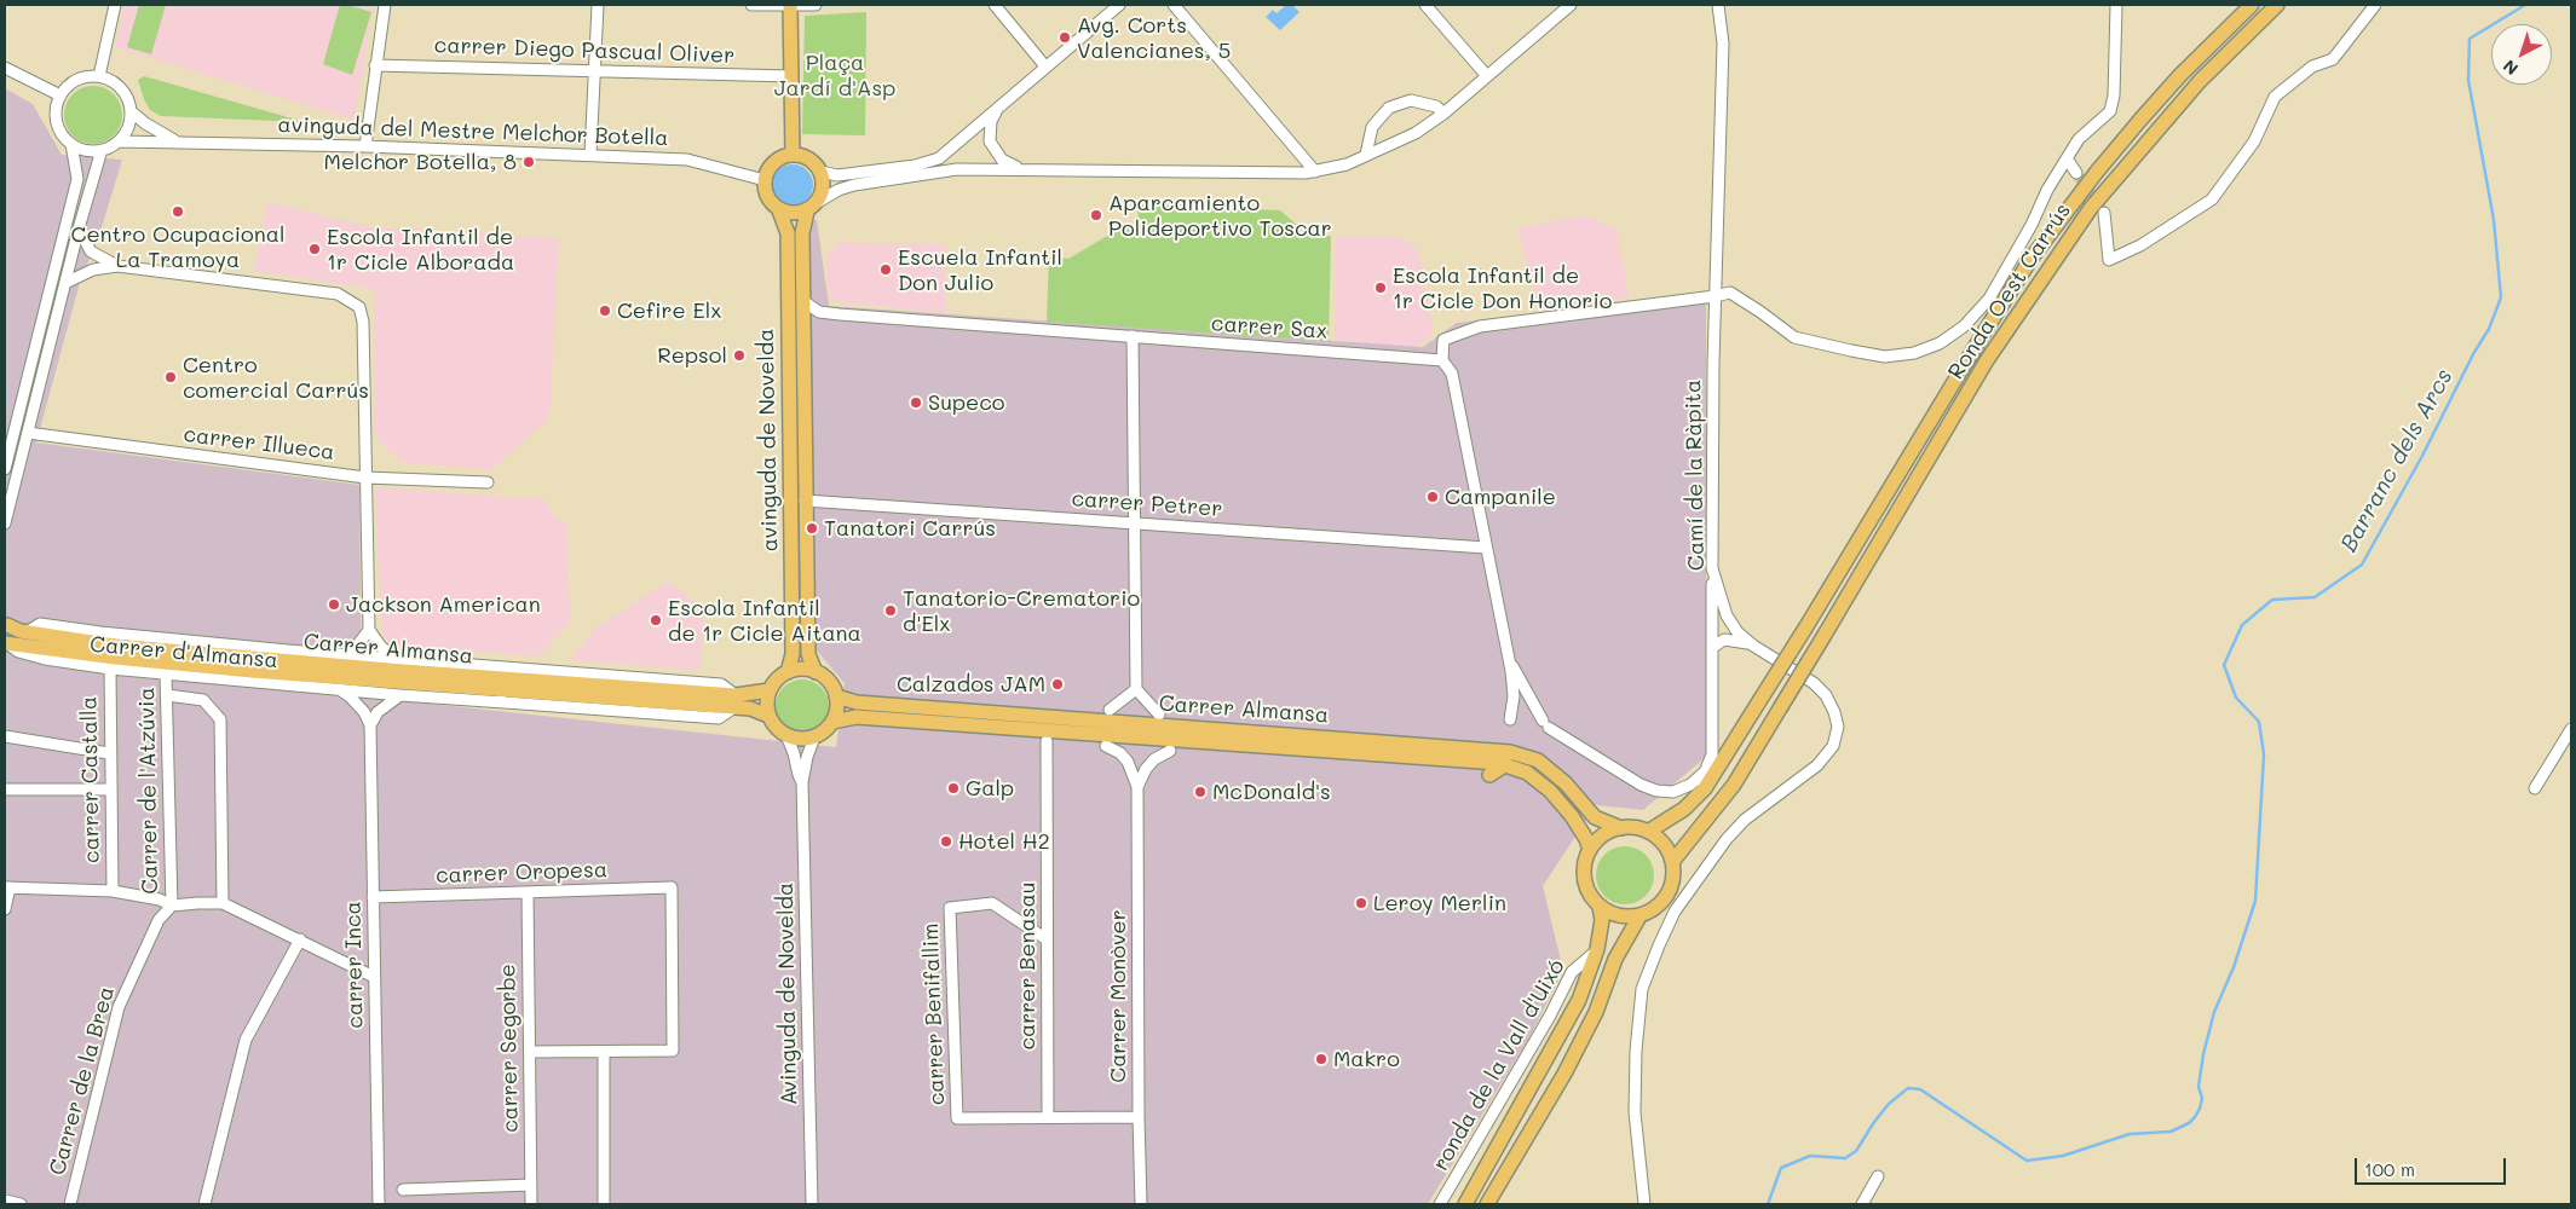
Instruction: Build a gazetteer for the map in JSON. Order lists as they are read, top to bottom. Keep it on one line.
{"streets":{"main road":["Ronda Oest Carrús","avinguda de Novelda","Carrer Almansa","Carrer d'Almansa"],"street":["carrer Diego Pascual Oliver","avinguda del Mestre Melchor Botella","carrer Sax","carrer Illueca","Camí de la Ràpita","carrer Petrer","carrer Castalla","Carrer de l'Atzúvia","carrer Oropesa","carrer Inca","carrer Benasau","Avinguda de Novelda","Carrer Monòver","carrer Benifallim","carrer Segorbe","ronda de la Vall d'Uixó","Carrer de la Brea"]},"crossings":[["avinguda del Mestre Melchor Botella","avinguda de Novelda"],["Ronda Oest Carrús","Carrer Almansa"],["carrer Sax","avinguda de Novelda"],["avinguda de Novelda","carrer Petrer"],["avinguda de Novelda","Carrer Almansa"],["avinguda de Novelda","Carrer d'Almansa"],["avinguda de Novelda","Avinguda de Novelda"],["Carrer Almansa","Carrer d'Almansa"],["Carrer Almansa","Avinguda de Novelda"],["Carrer d'Almansa","carrer Castalla"],["Carrer d'Almansa","Carrer de l'Atzúvia"],["Carrer d'Almansa","Avinguda de Novelda"],["Carrer de l'Atzúvia","Carrer de la Brea"],["carrer Oropesa","carrer Inca"],["carrer Oropesa","carrer Segorbe"],["carrer Benasau","carrer Benifallim"],["Carrer Monòver","carrer Benifallim"]],"water":["Barranc dels Arcs"],"parks":["Plaça Jardí d'Asp"],"places":["Avg. Corts Valencianes, 5","Melchor Botella, 8","Centro Ocupacional La Tramoya","Aparcamiento Polideportivo Toscar","Escola Infantil de 1r Cicle Alborada","Escuela Infantil Don Julio","Escola Infantil de 1r Cicle Don Honorio","Cefire Elx","Repsol","Centro comercial Carrús","Supeco","Campanile","Tanatori Carrús","Jackson American","Tanatorio-Crematorio d'Elx","Escola Infantil de 1r Cicle Aitana","Calzados JAM","Galp","McDonald's","Hotel H2","Leroy Merlin","Makro"],"scale_bar":"100 m","north":"bottom left"}
